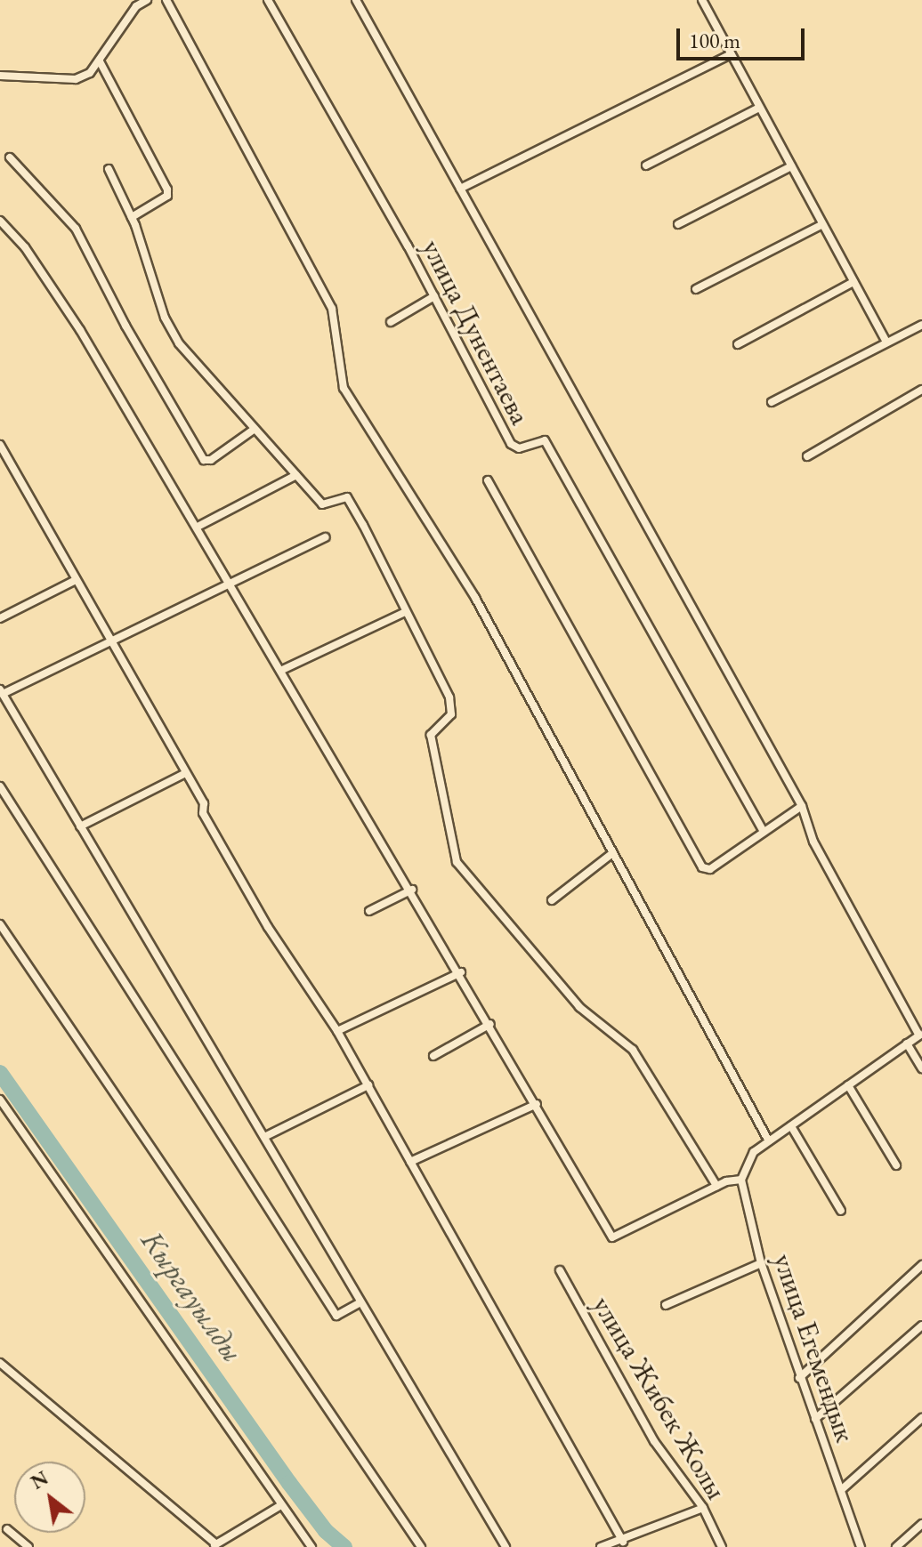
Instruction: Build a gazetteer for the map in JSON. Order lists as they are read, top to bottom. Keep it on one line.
{"streets":{"street":["улица Дунентаева","улица Егемендык","улица Жибек Жолы"]},"water":["Кыргауылды"],"scale_bar":"100 m","north":"top left"}
